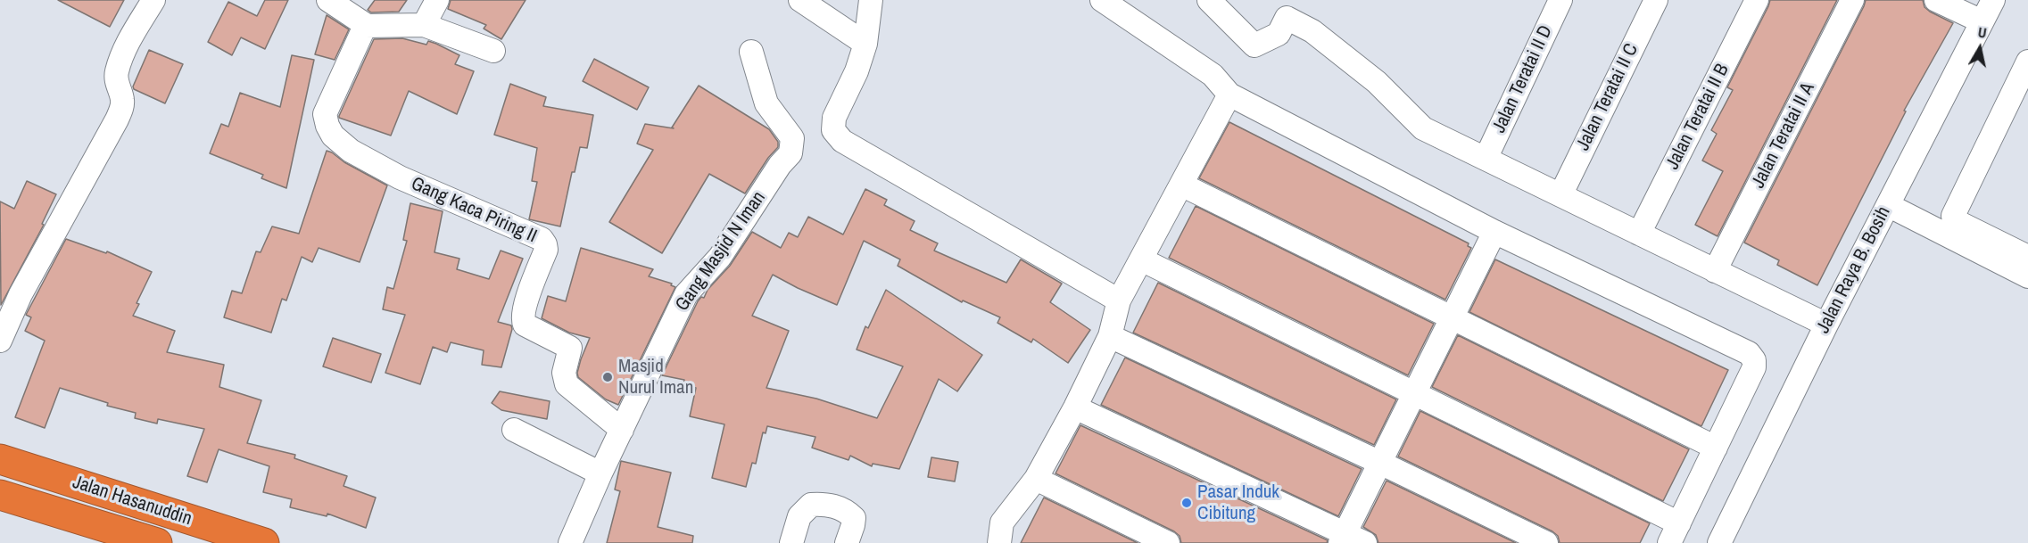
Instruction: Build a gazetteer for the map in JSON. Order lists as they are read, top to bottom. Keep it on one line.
{"streets":{"highway":["Jalan Hasanuddin"],"street":["Jalan Teratai II D","Jalan Teratai II C","Jalan Teratai II B","Jalan Teratai II A","Gang Kaca Piring II","Gang Masjid N Iman","Jalan Raya B. Bosih"]},"crossings":[["Gang Kaca Piring II","Gang Masjid N Iman"]],"places":["Masjid Nurul Iman","Pasar Induk Cibitung"],"north":"top"}
